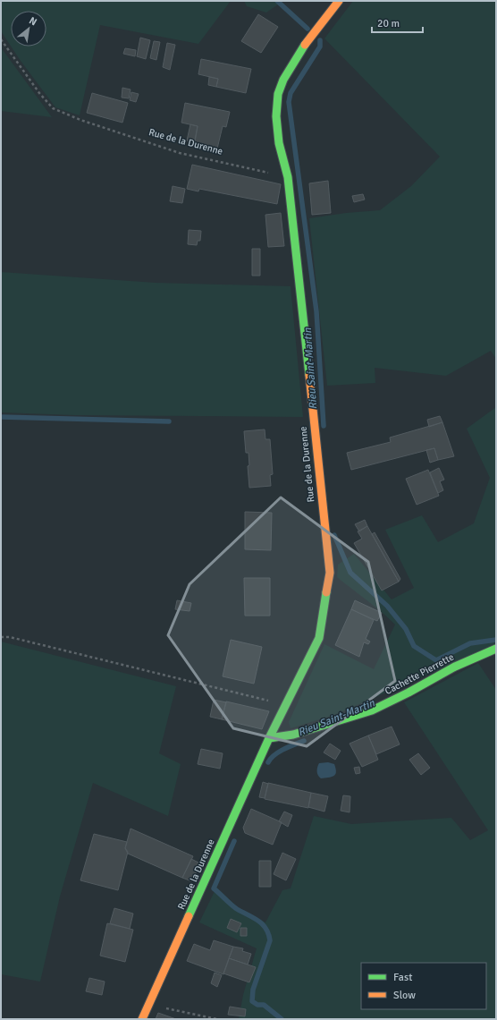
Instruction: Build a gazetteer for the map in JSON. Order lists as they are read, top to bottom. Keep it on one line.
{"streets":{"street":["Rue de la Durenne","Cachette Pierrette"]},"crossings":[["Rue de la Durenne","Cachette Pierrette"]],"water":["Rieu Saint-Martin"],"legend":["Fast","Slow"],"scale_bar":"20 m","north":"top right"}
